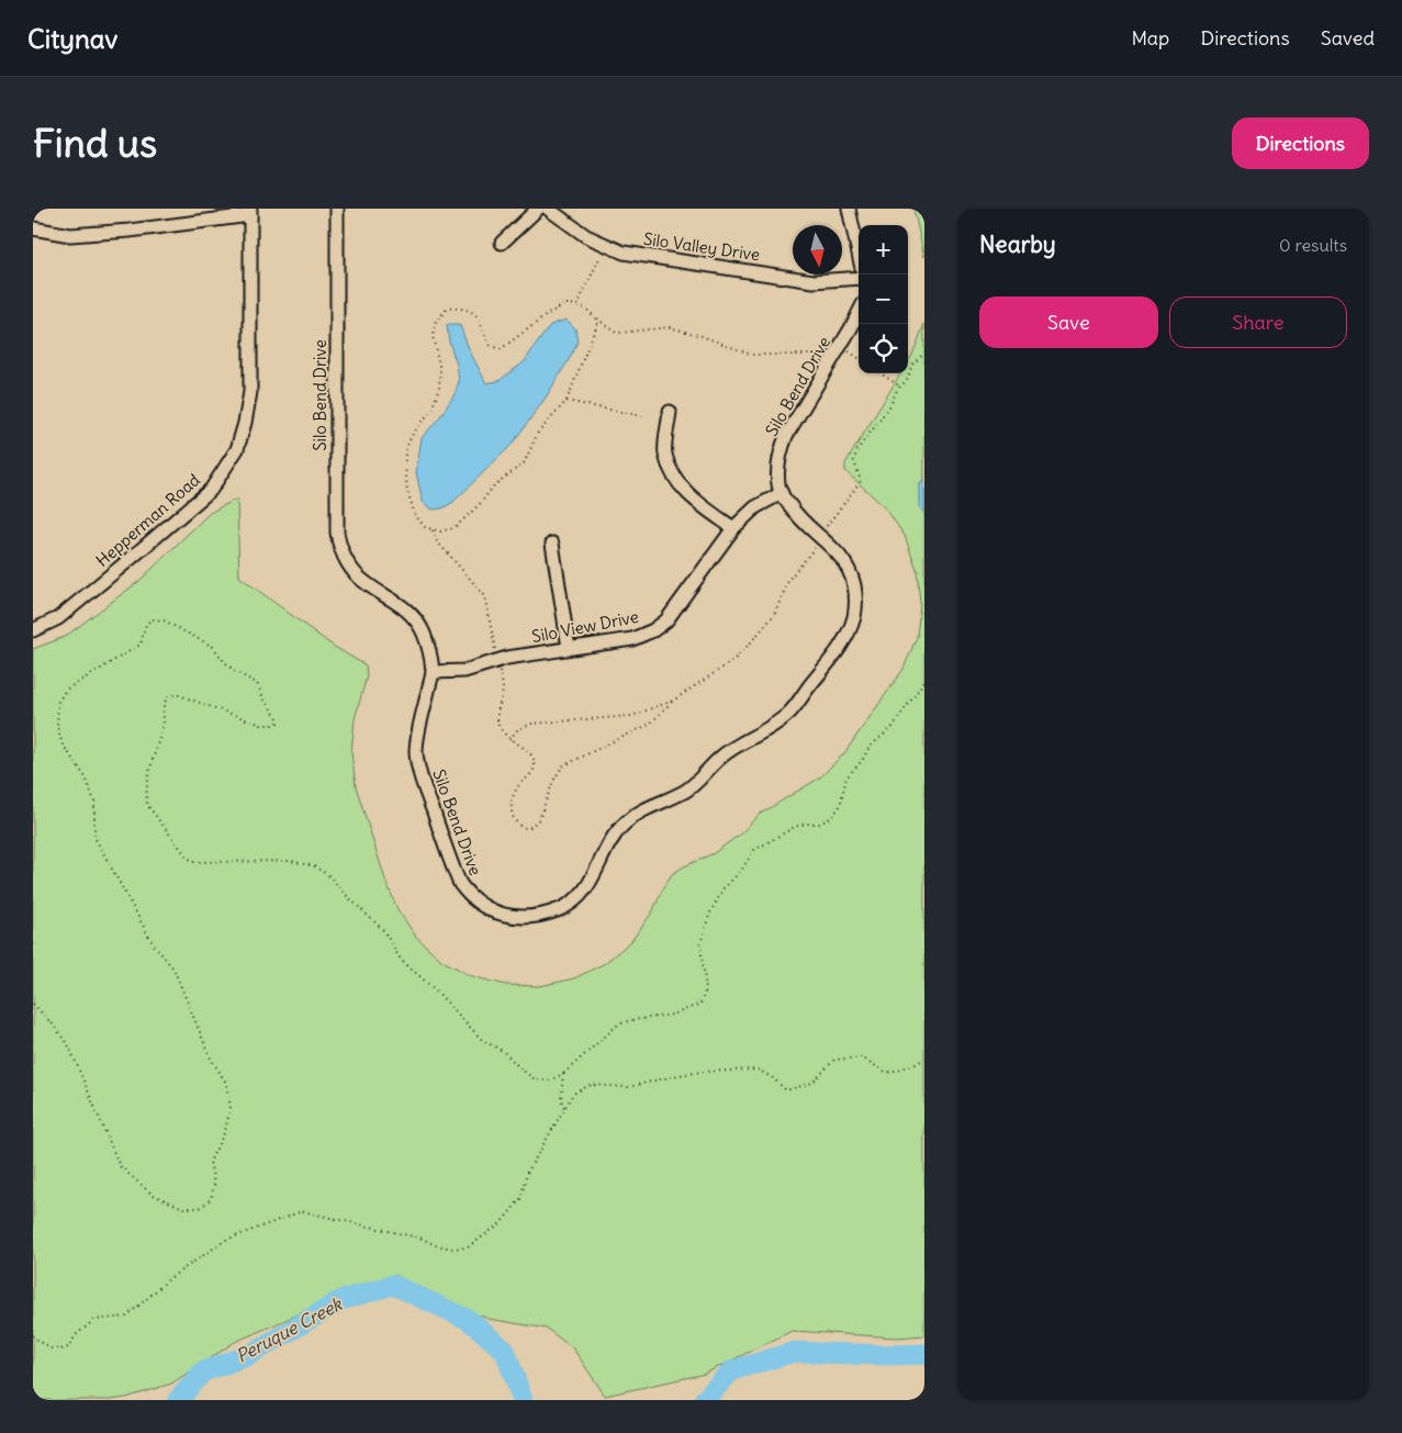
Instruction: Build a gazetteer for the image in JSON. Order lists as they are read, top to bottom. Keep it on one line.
{"streets":{"street":["Silo Valley Drive","Silo Bend Drive","Hepperman Road","Silo View Drive"]},"crossings":[["Silo Bend Drive","Silo View Drive"]],"water":["Peruque Creek"],"north":"bottom","page":{"header":"Citynav","nav":["Map","Directions","Saved"],"buttons":["Directions",["Save","Share"]],"title":"Find us","heading":["Nearby","0 results"],"map_buttons":["+","−"]}}
